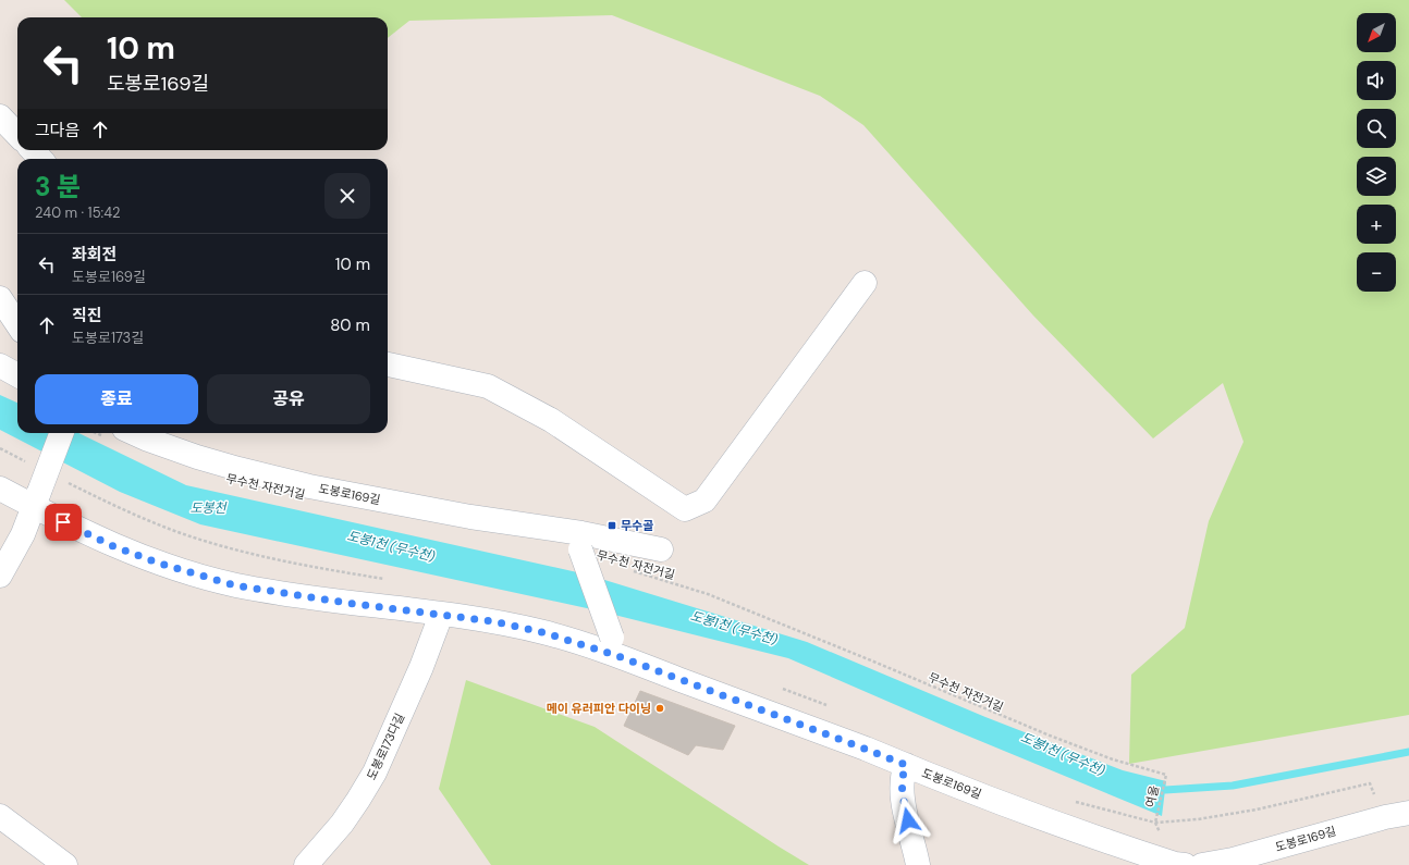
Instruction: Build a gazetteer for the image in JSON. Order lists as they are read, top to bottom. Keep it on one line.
{"streets":{"street":["도봉로169길","도봉로173다길"],"path":["무수천 자전거길","여울"]},"crossings":[["무수천 자전거길","여울"],["도봉로169길","도봉로173다길"],["도봉로169길","여울"]],"water":["도봉천","도봉1천 (무수천)"],"places":{"transit":["무수골"],"other":["메이 유러피안 다이닝"]},"north":"bottom left","page":{"map_buttons":["+","−"],"turn":["10 m","도봉로169길"],"then":"그다음","heading":["3 분","240 m · 15:42"],"list":[{"name":"좌회전","note":"도봉로169길","value":"10 m"},{"name":"직진","note":"도봉로173길","value":"80 m"}],"buttons":["종료","공유"]}}
